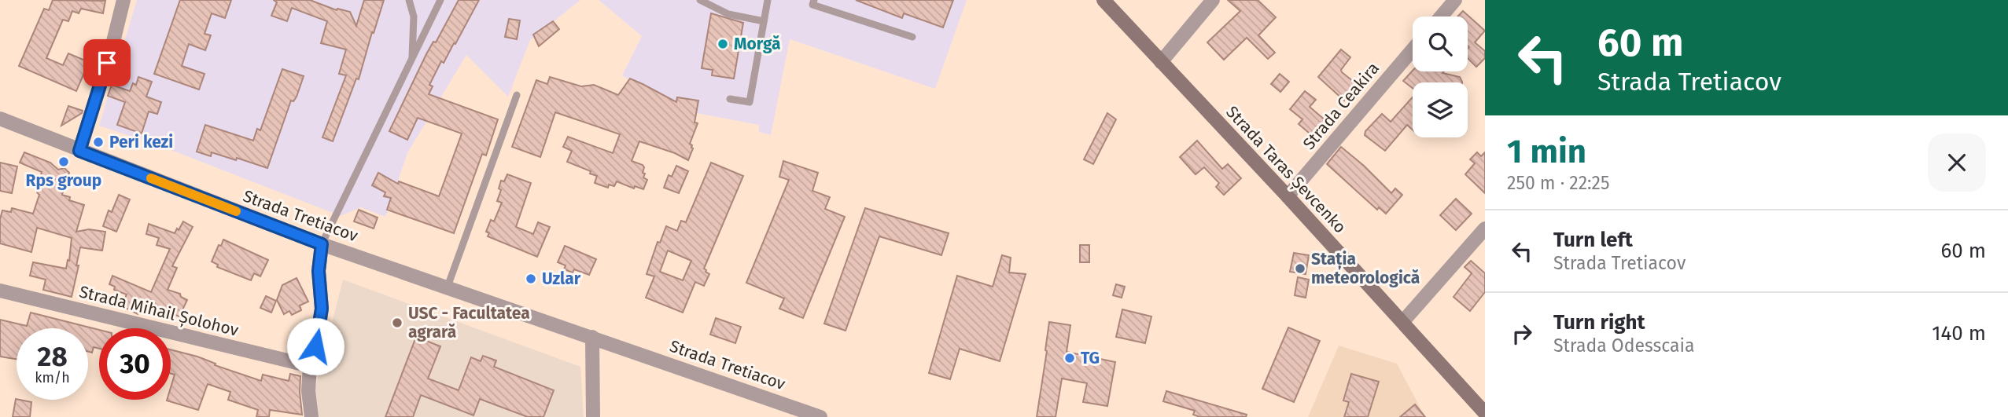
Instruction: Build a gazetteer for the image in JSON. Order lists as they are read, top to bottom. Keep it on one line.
{"streets":{"main road":["Strada Taras Șevcenko"],"street":["Strada Ceakira","Strada Tretiacov","Strada Mihail Șolohov"]},"crossings":[["Strada Ceakira","Strada Taras Șevcenko"]],"places":["Morgă","Peri kezi","Rps group","Stația meteorologică","Uzlar","USC - Facultatea agrară","TG"],"page":{"turn":["60 m","Strada Tretiacov"],"heading":["1 min","250 m · 22:25"],"list":[{"name":"Turn left","note":"Strada Tretiacov","value":"60 m"},{"name":"Turn right","note":"Strada Odesscaia","value":"140 m"}],"speed":"28 km/h","limit":"30"}}
